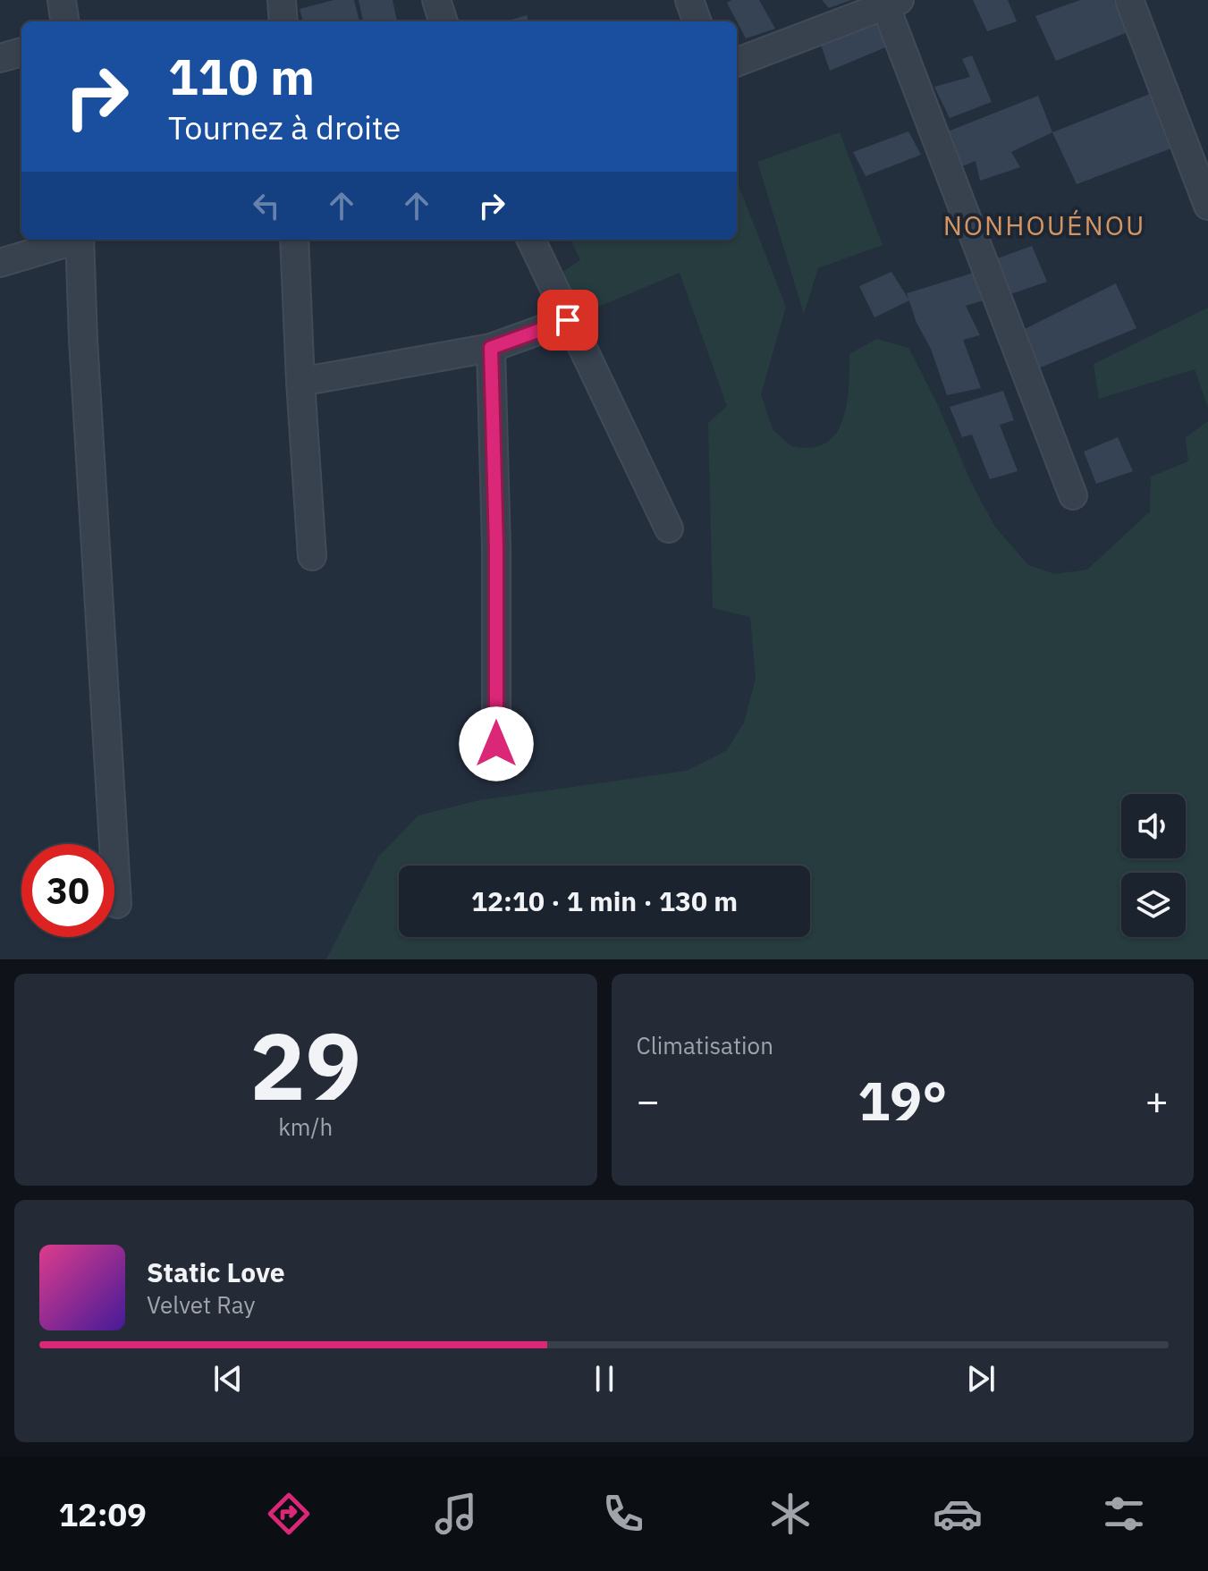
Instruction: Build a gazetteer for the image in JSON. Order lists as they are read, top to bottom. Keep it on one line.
{"districts":["NONHOUÉNOU"],"page":{"turn":["110 m","Tournez à droite"],"limit":"30","trip":"12:10 · 1 min · 130 m","tile":[["29","km/h"],"Climatisation"],"heat":["−","19°","+"],"song":["Static Love","Velvet Ray"],"tabs":"12:09"}}
